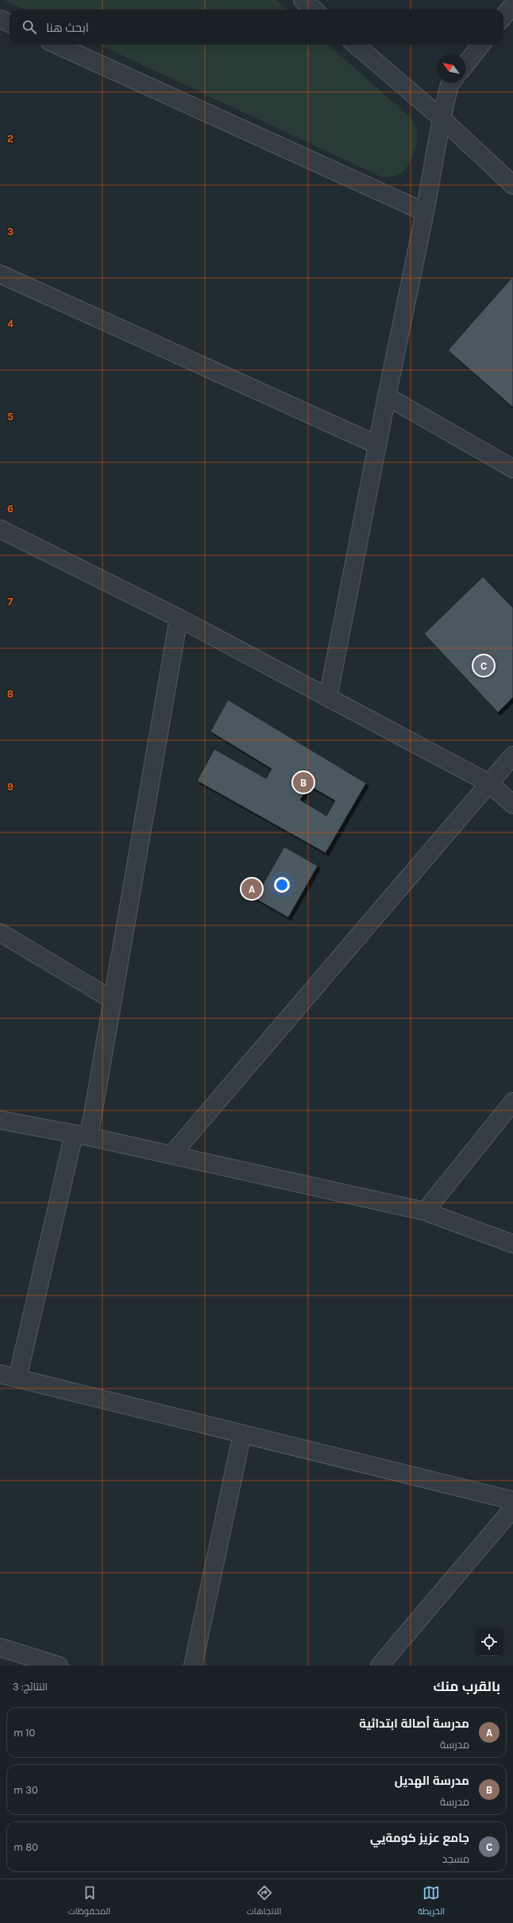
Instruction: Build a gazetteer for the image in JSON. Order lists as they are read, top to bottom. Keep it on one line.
{"north":"top left","page":{"search":"ابحث هنا","pins":["C","B","A"],"heading":["بالقرب منك","النتائج: 3"],"list":[{"mark":"A","name":"مدرسة أصالة ابتدائية","note":"مدرسة","value":"10 m"},{"mark":"B","name":"مدرسة الهديل","note":"مدرسة","value":"30 m"},{"mark":"C","name":"جامع عزيز كومةيي","note":"مسجد","value":"80 m"}],"nav":["الخريطة","الاتجاهات","المحفوظات"]},"grid":{"rows":["2","3","4","5","6","7","8","9"]}}
